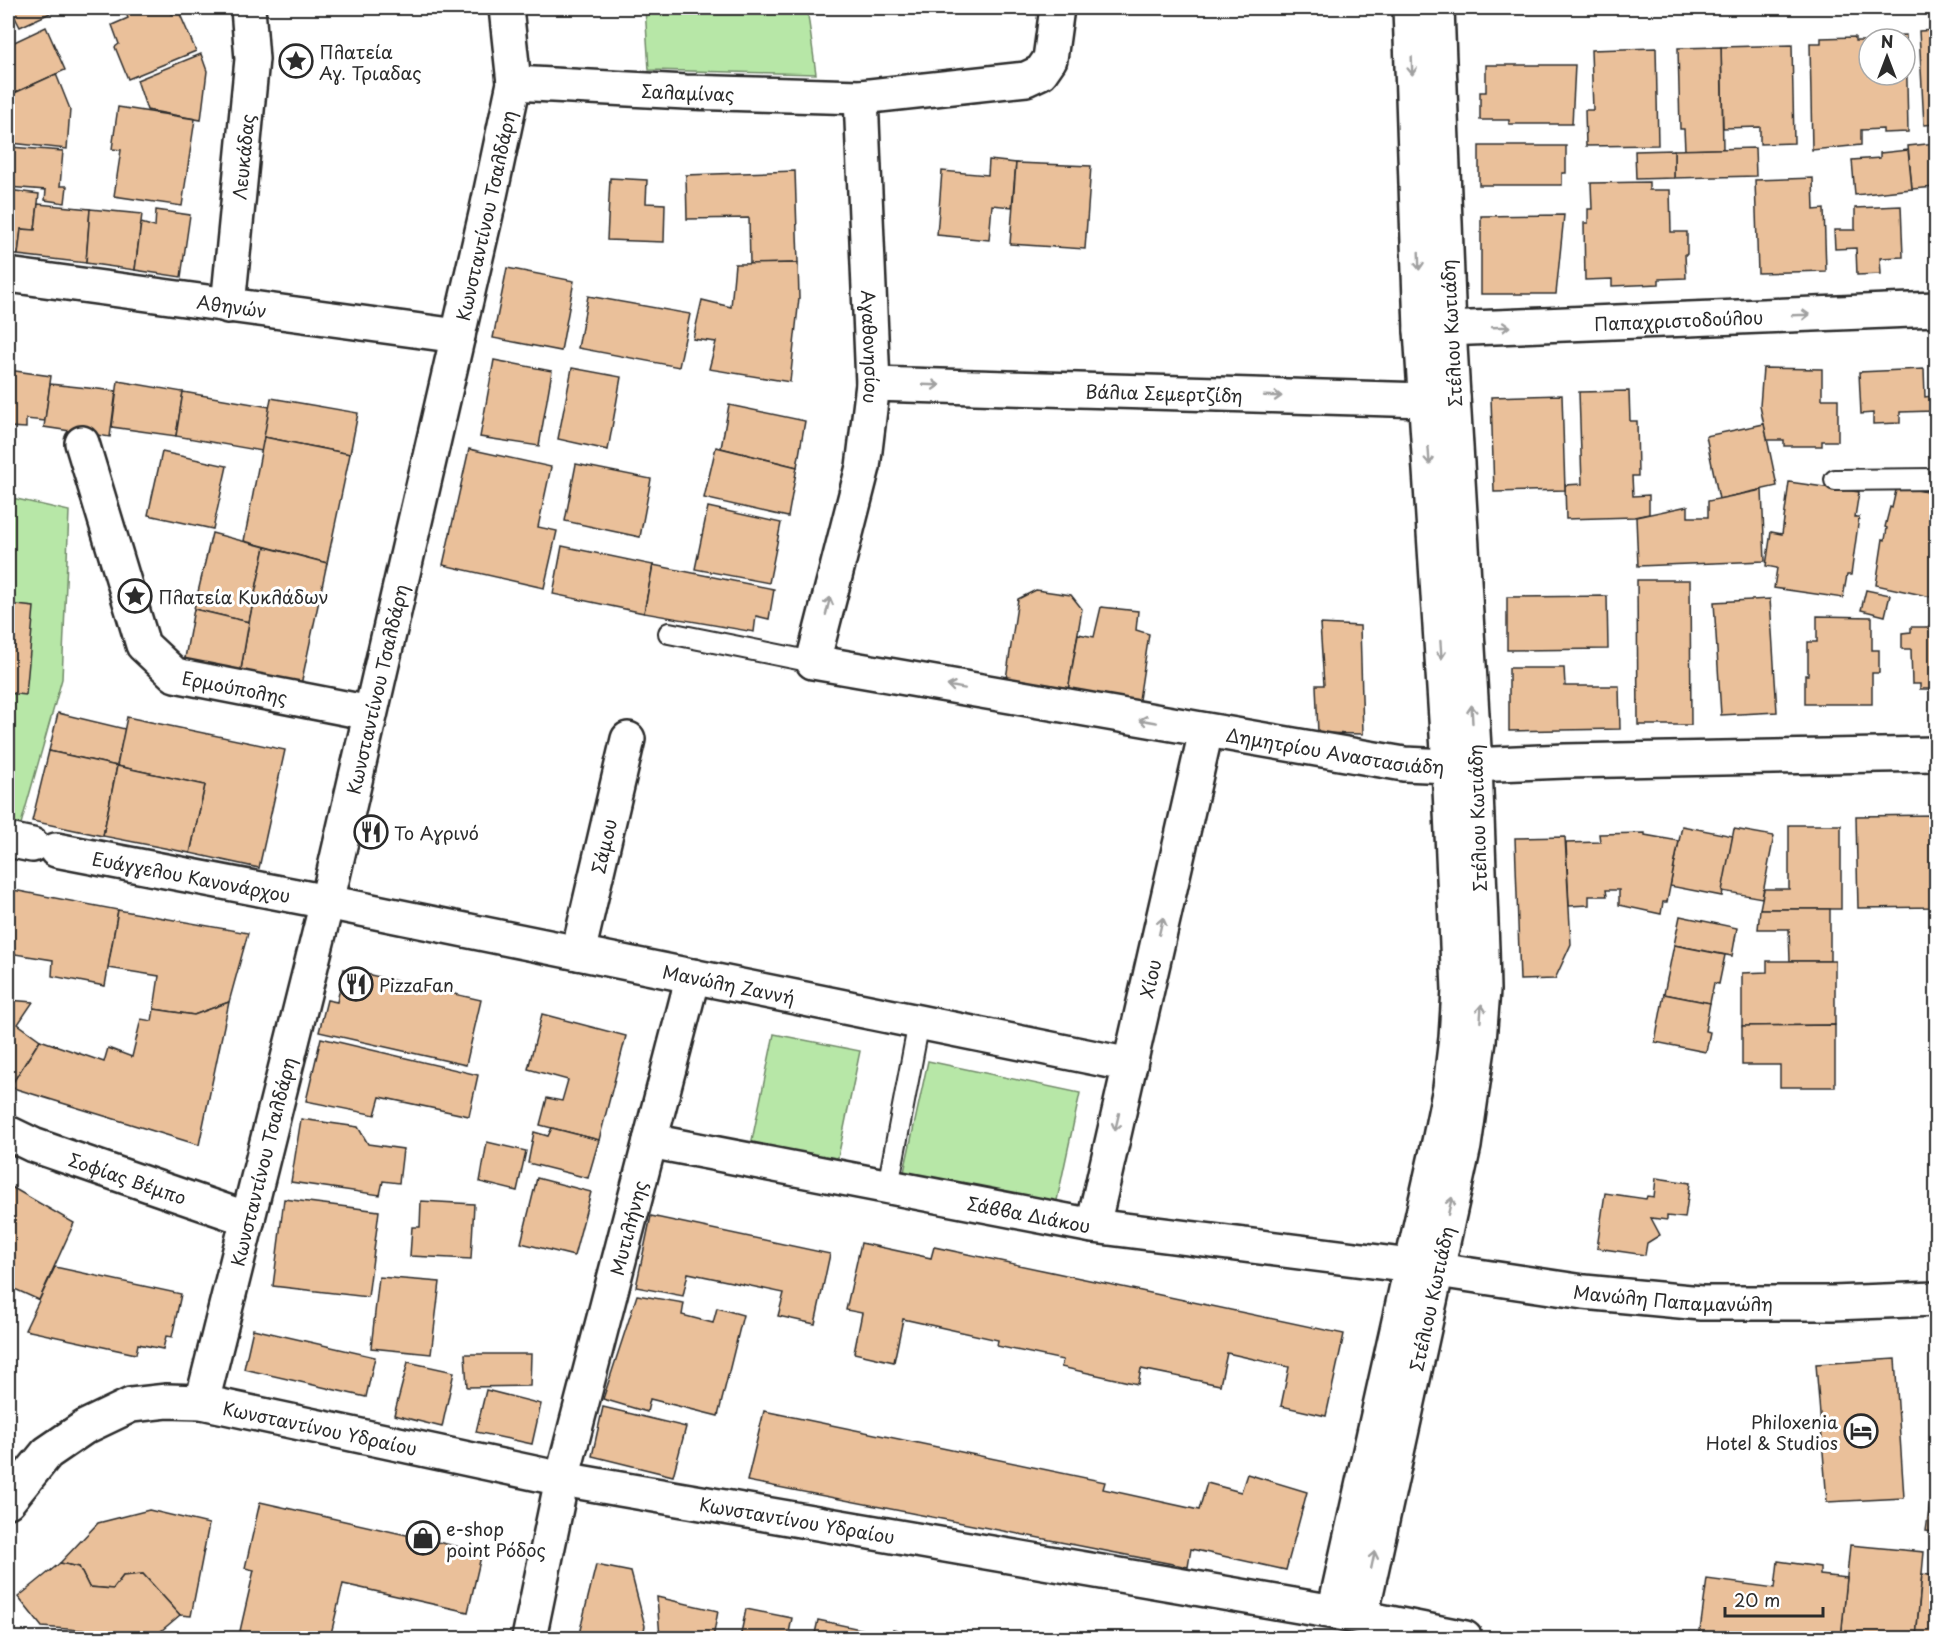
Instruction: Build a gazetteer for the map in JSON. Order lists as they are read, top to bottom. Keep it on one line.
{"streets":{"street":["Σαλαμίνας","Λευκάδας","Κωνσταντίνου Τσαλδάρη","Αθηνών","Παπαχριστοδούλου","Στέλιου Κωτιάδη","Αγαθονησίου","Βάλια Σεμερτζίδη","Ερμούπολης","Δημητρίου Αναστασιάδη","Σάμου","Ευάγγελου Κανονάρχου","Χίου","Μανώλη Ζαννή","Σοφίας Βέμπο","Σάββα Διάκου","Μυτιλήνης","Μανώλη Παπαμανώλη","Κωνσταντίνου Υδραίου"]},"crossings":[["Σαλαμίνας","Κωνσταντίνου Τσαλδάρη"],["Σαλαμίνας","Αγαθονησίου"],["Λευκάδας","Αθηνών"],["Κωνσταντίνου Τσαλδάρη","Αθηνών"],["Κωνσταντίνου Τσαλδάρη","Ερμούπολης"],["Κωνσταντίνου Τσαλδάρη","Ευάγγελου Κανονάρχου"],["Κωνσταντίνου Τσαλδάρη","Μανώλη Ζαννή"],["Κωνσταντίνου Τσαλδάρη","Σοφίας Βέμπο"],["Κωνσταντίνου Τσαλδάρη","Κωνσταντίνου Υδραίου"],["Παπαχριστοδούλου","Στέλιου Κωτιάδη"],["Στέλιου Κωτιάδη","Βάλια Σεμερτζίδη"],["Στέλιου Κωτιάδη","Δημητρίου Αναστασιάδη"],["Στέλιου Κωτιάδη","Σάββα Διάκου"],["Στέλιου Κωτιάδη","Μανώλη Παπαμανώλη"],["Στέλιου Κωτιάδη","Κωνσταντίνου Υδραίου"],["Αγαθονησίου","Βάλια Σεμερτζίδη"],["Αγαθονησίου","Δημητρίου Αναστασιάδη"],["Δημητρίου Αναστασιάδη","Χίου"],["Σάμου","Μανώλη Ζαννή"],["Ευάγγελου Κανονάρχου","Μανώλη Ζαννή"],["Χίου","Μανώλη Ζαννή"],["Χίου","Σάββα Διάκου"],["Μανώλη Ζαννή","Μυτιλήνης"],["Σάββα Διάκου","Μυτιλήνης"],["Σάββα Διάκου","Μανώλη Παπαμανώλη"],["Μυτιλήνης","Κωνσταντίνου Υδραίου"]],"one_way":["Παπαχριστοδούλου","Αγαθονησίου","Βάλια Σεμερτζίδη","Δημητρίου Αναστασιάδη"],"places":{"place":["Πλατεία Αγ. Τριαδας","Πλατεία Κυκλάδων"],"restaurant":["Το Αγρινό","PizzaFan"],"hotel":["Philoxenia Hotel & Studios"],"shop":["e-shop point Ρόδος"]},"scale_bar":"20 m","north":"top"}
